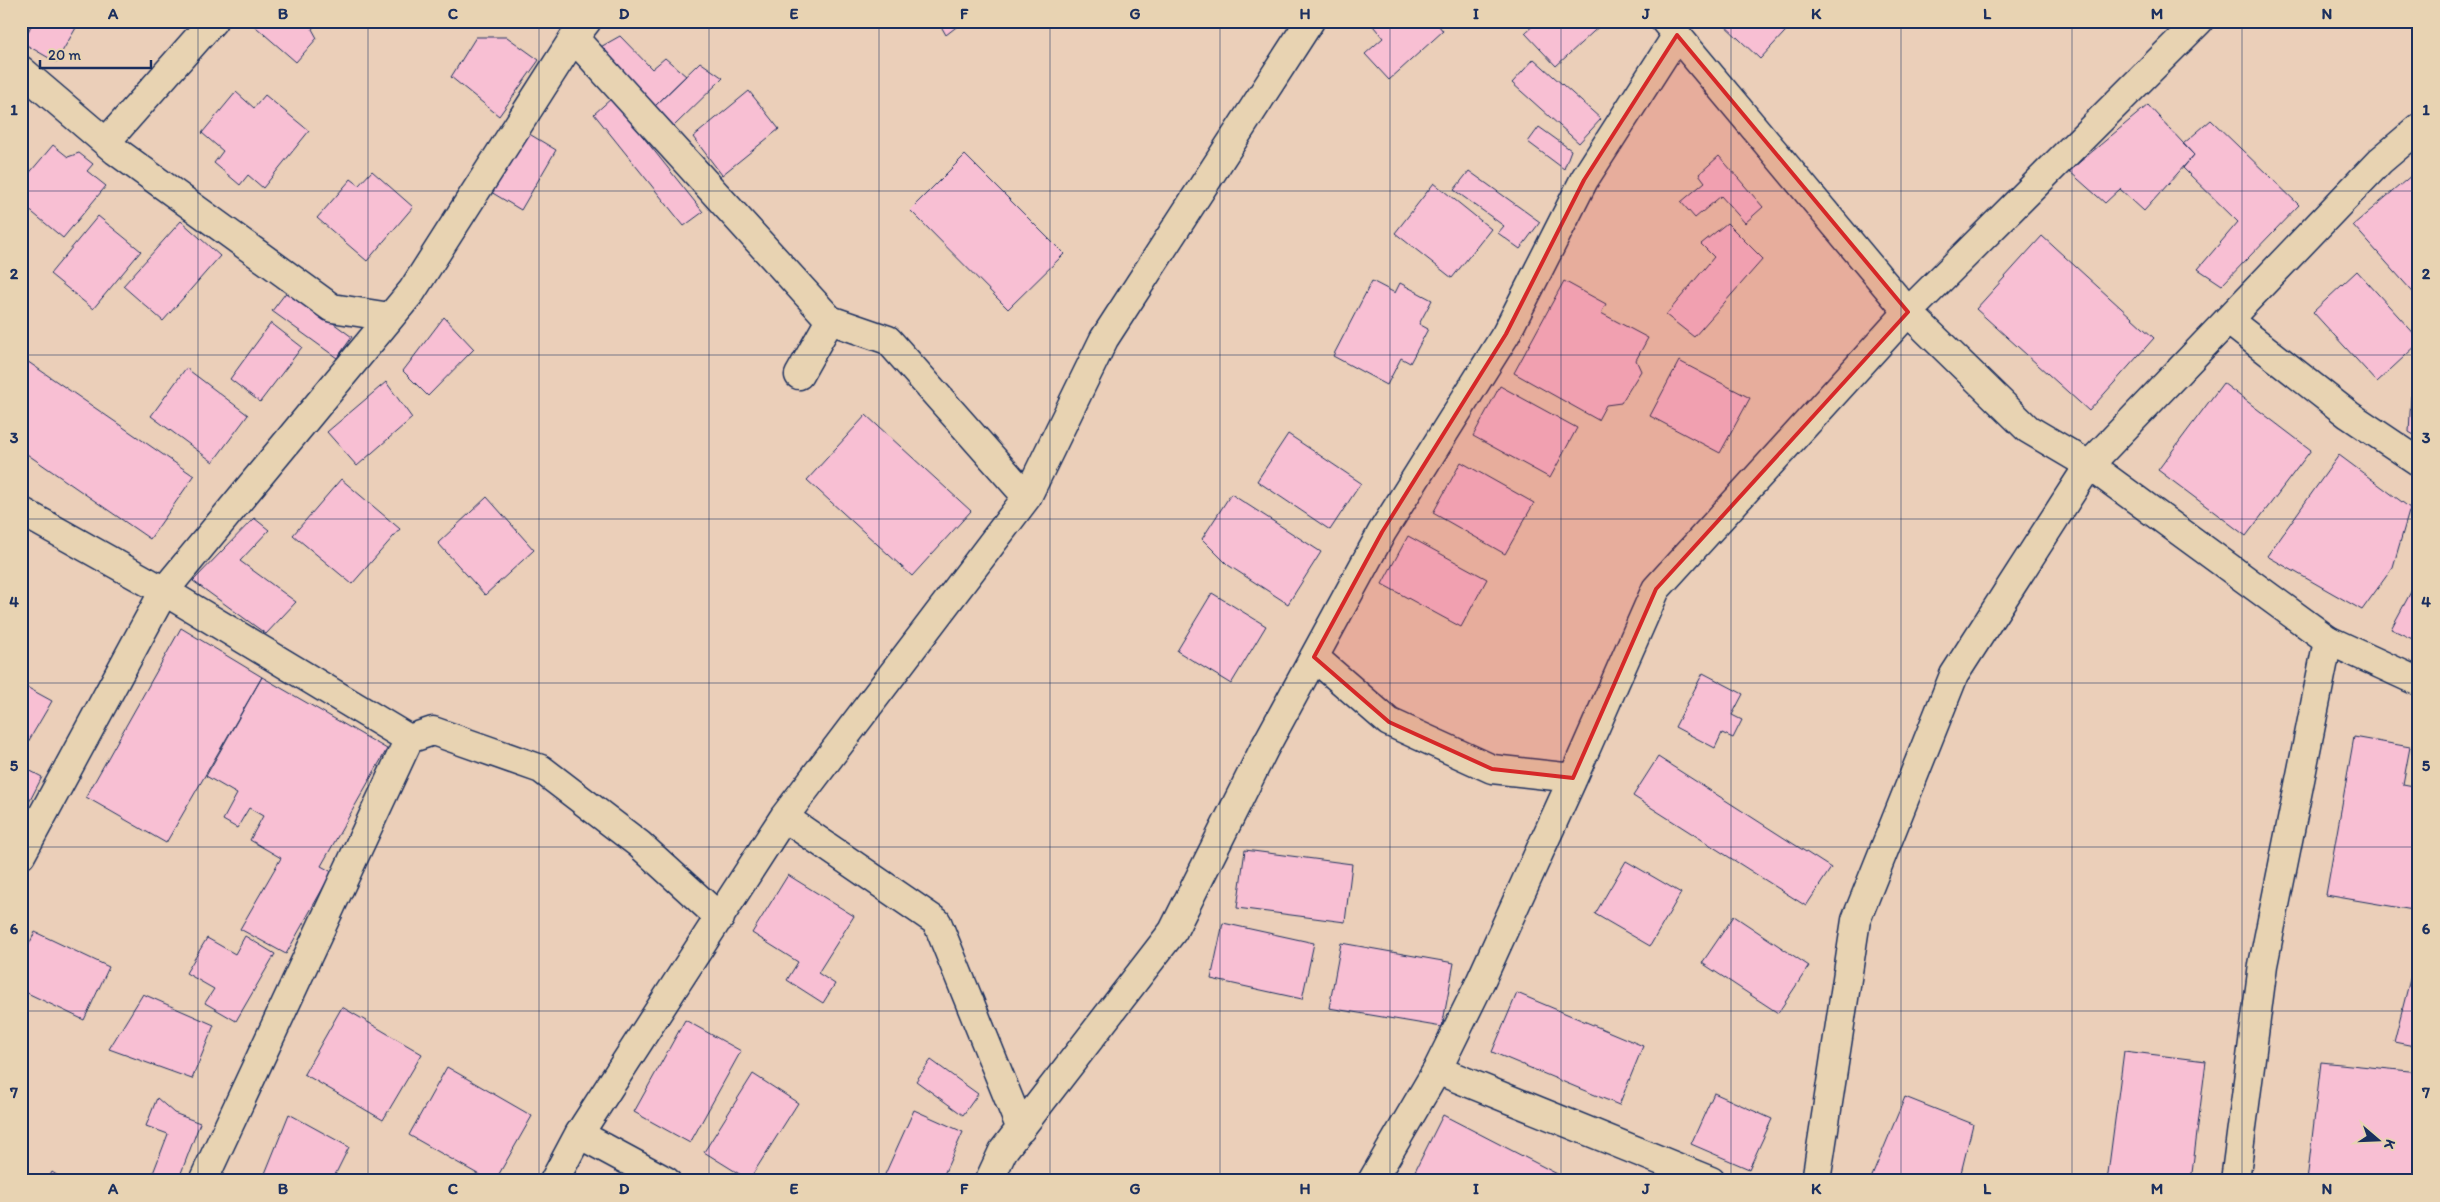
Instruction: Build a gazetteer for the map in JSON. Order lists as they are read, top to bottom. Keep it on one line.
{"scale_bar":"20 m","north":"right","grid":{"columns":["A","B","C","D","E","F","G","H","I","J","K","L","M","N"],"rows":["1","2","3","4","5","6","7"]}}
